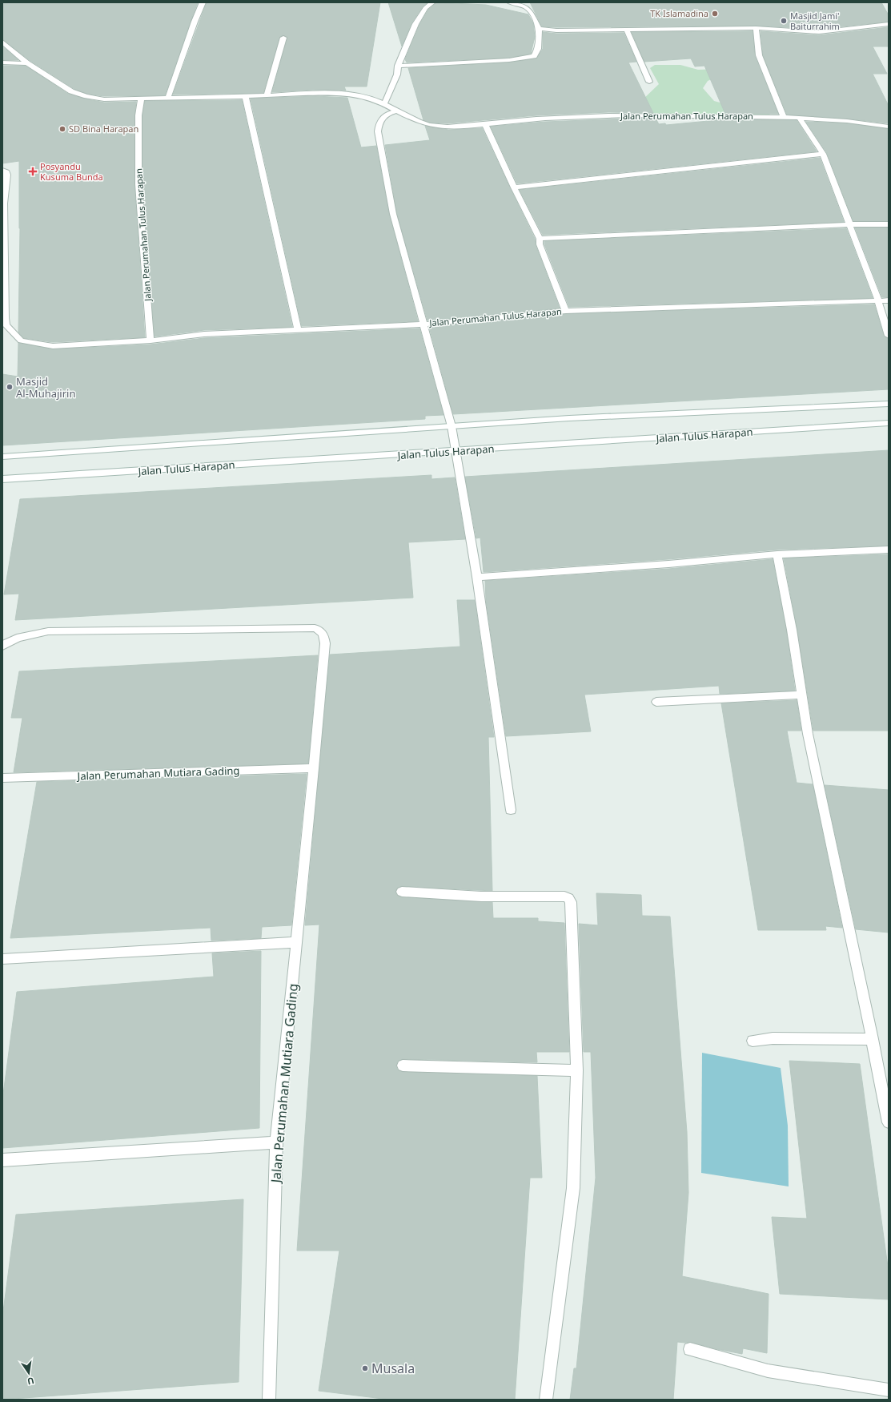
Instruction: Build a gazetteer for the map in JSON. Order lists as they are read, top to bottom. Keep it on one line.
{"streets":{"street":["Jalan Perumahan Tulus Harapan","Jalan Tulus Harapan","Jalan Perumahan Mutiara Gading"]},"crossings":[["Jalan Perumahan Tulus Harapan","Jalan Tulus Harapan"]],"places":{"other":["TK Islamadina","Masjid Jami' Baiturrahim","SD Bina Harapan","Masjid Al-Muhajirin","Musala"],"health":["Posyandu Kusuma Bunda"]},"north":"bottom"}
